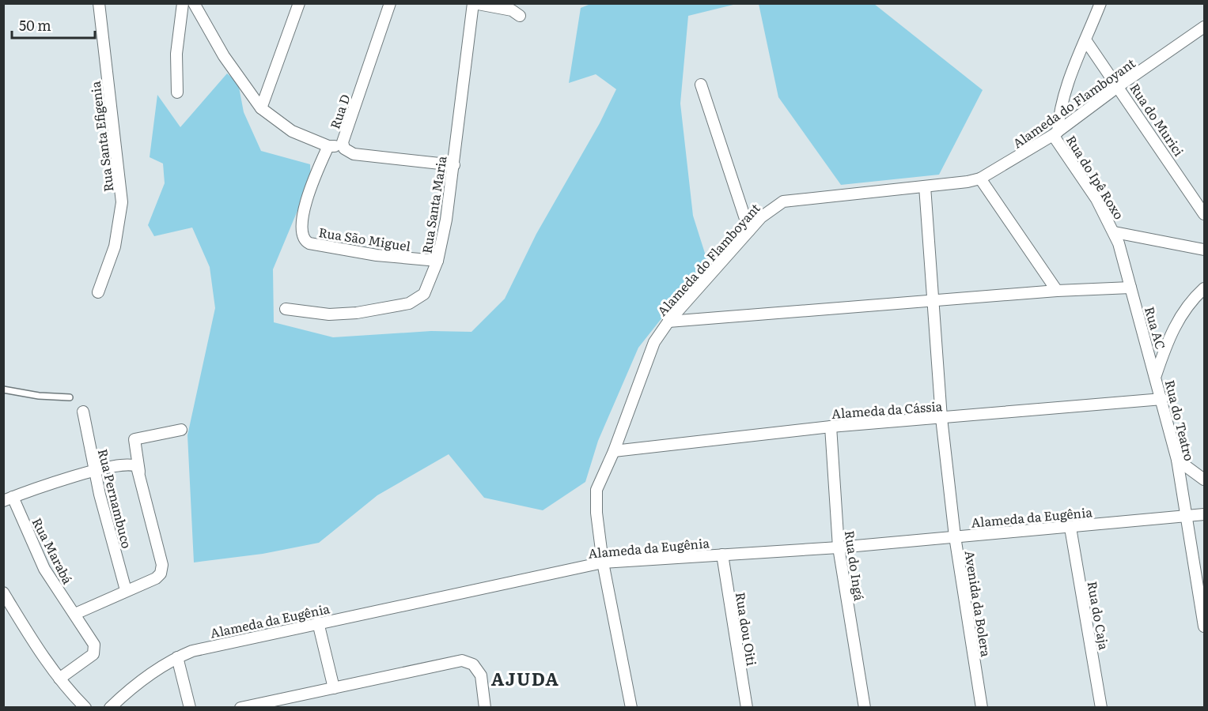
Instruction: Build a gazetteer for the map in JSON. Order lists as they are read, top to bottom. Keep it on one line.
{"streets":{"street":["Alameda do Flamboyant","Rua D","Rua do Murici","Rua Santa Efigenia","Rua do Ipê Roxo","Rua Santa Maria","Rua São Miguel","Rua AC","Alameda da Cássia","Rua do Teatro","Rua Pernambuco","Alameda da Eugênia","Rua Marabá","Rua do Ingá","Avenida da Bolera","Rua do Caja","Rua dou Oiti"]},"crossings":[["Alameda do Flamboyant","Rua do Murici"],["Alameda do Flamboyant","Rua do Ipê Roxo"],["Alameda do Flamboyant","Alameda da Cássia"],["Alameda do Flamboyant","Alameda da Eugênia"],["Alameda do Flamboyant","Avenida da Bolera"],["Rua D","Rua Santa Maria"],["Rua do Ipê Roxo","Rua AC"],["Rua Santa Maria","Rua São Miguel"],["Rua AC","Rua do Teatro"],["Alameda da Cássia","Rua do Teatro"],["Alameda da Cássia","Rua do Ingá"],["Alameda da Cássia","Avenida da Bolera"],["Rua do Teatro","Alameda da Eugênia"],["Alameda da Eugênia","Rua do Ingá"],["Alameda da Eugênia","Avenida da Bolera"],["Alameda da Eugênia","Rua do Caja"],["Alameda da Eugênia","Rua dou Oiti"]],"districts":["AJUDA"],"scale_bar":"50 m"}
